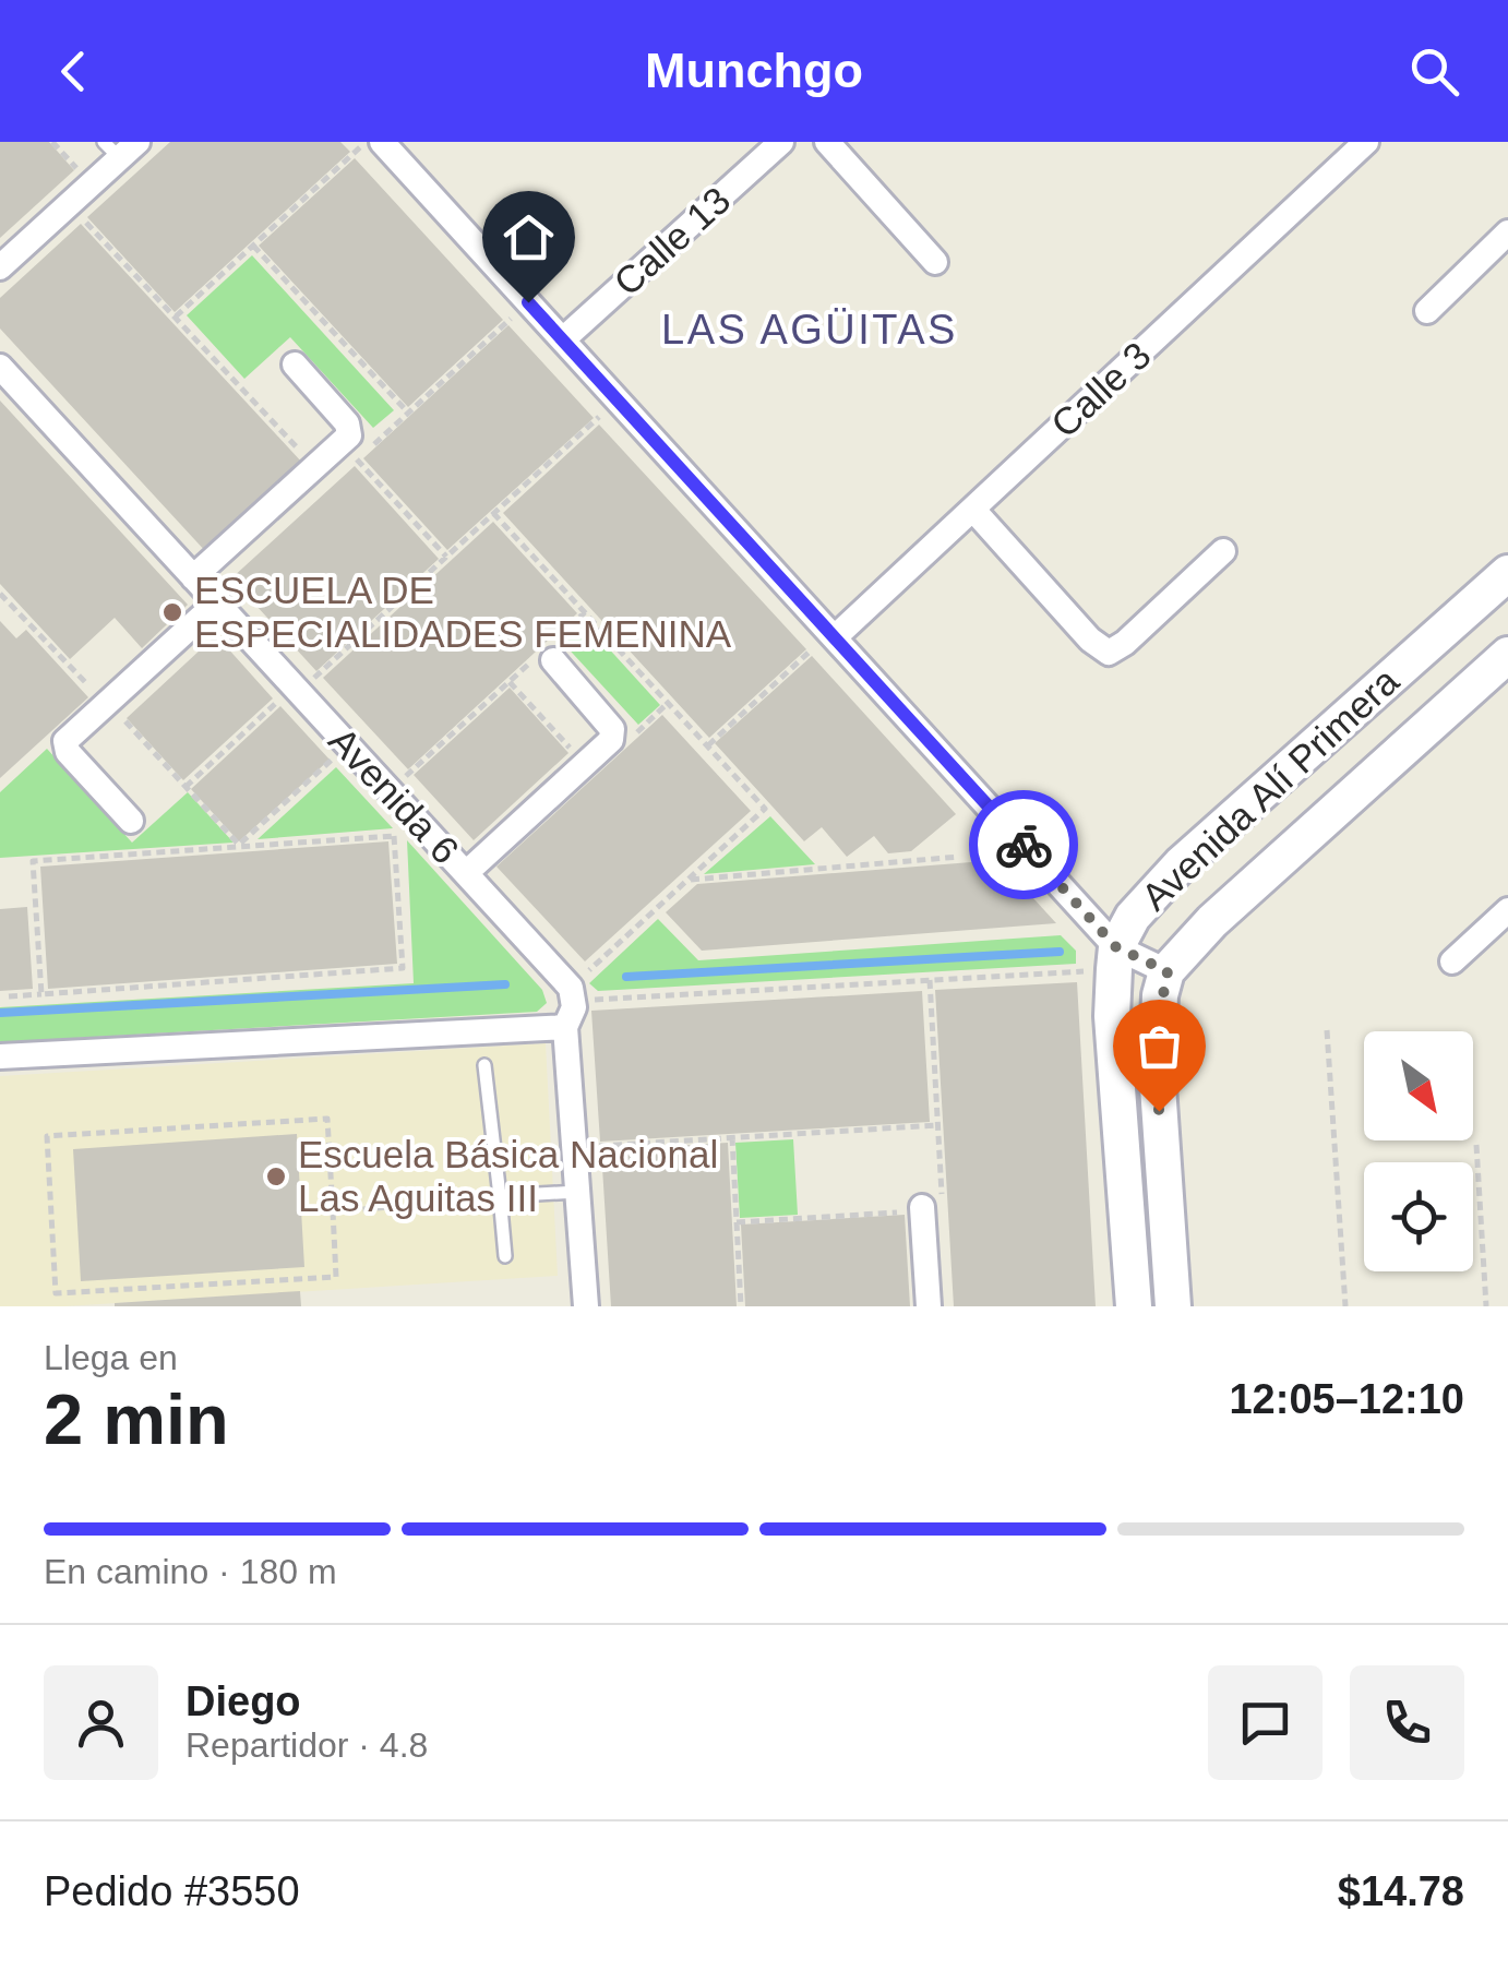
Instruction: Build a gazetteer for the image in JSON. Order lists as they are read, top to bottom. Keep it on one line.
{"streets":{"main road":["Avenida Alí Primera"],"street":["Calle 13","Calle 3","Avenida 6"]},"districts":["LAS AGÜITAS"],"places":["ESCUELA DE ESPECIALIDADES FEMENINA","Escuela Básica Nacional Las Aguitas III"],"north":"bottom right","page":{"header":"Munchgo","heading":["2 min","Llega en","12:05–12:10"],"panel":["Diego","Repartidor · 4.8","Pedido #3550","$14.78"],"bar":"En camino · 180 m"}}
